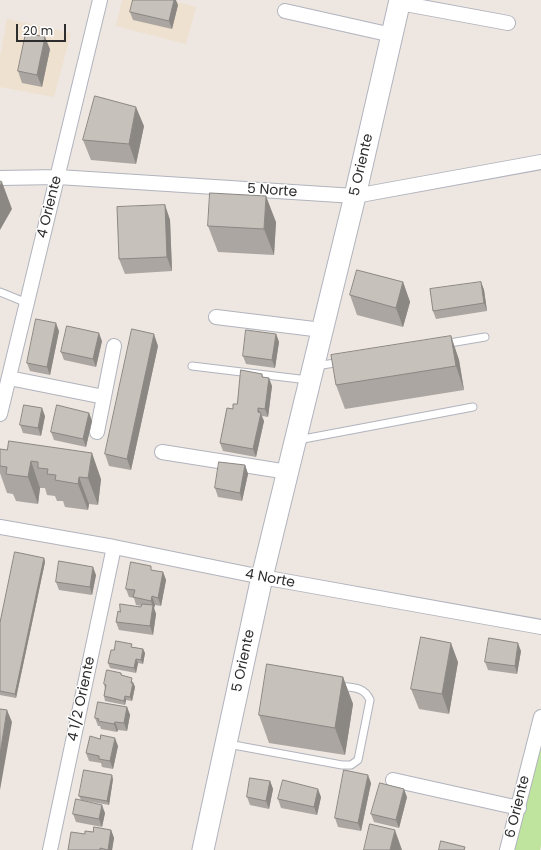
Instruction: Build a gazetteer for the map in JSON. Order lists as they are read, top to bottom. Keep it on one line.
{"streets":{"main road":["5 Oriente"],"street":["5 Norte","4 Oriente","4 Norte","4 1/2 Oriente","6 Oriente"]},"crossings":[["5 Oriente","5 Norte"],["5 Oriente","4 Norte"],["5 Norte","4 Oriente"],["4 Norte","4 1/2 Oriente"]],"scale_bar":"20 m"}
